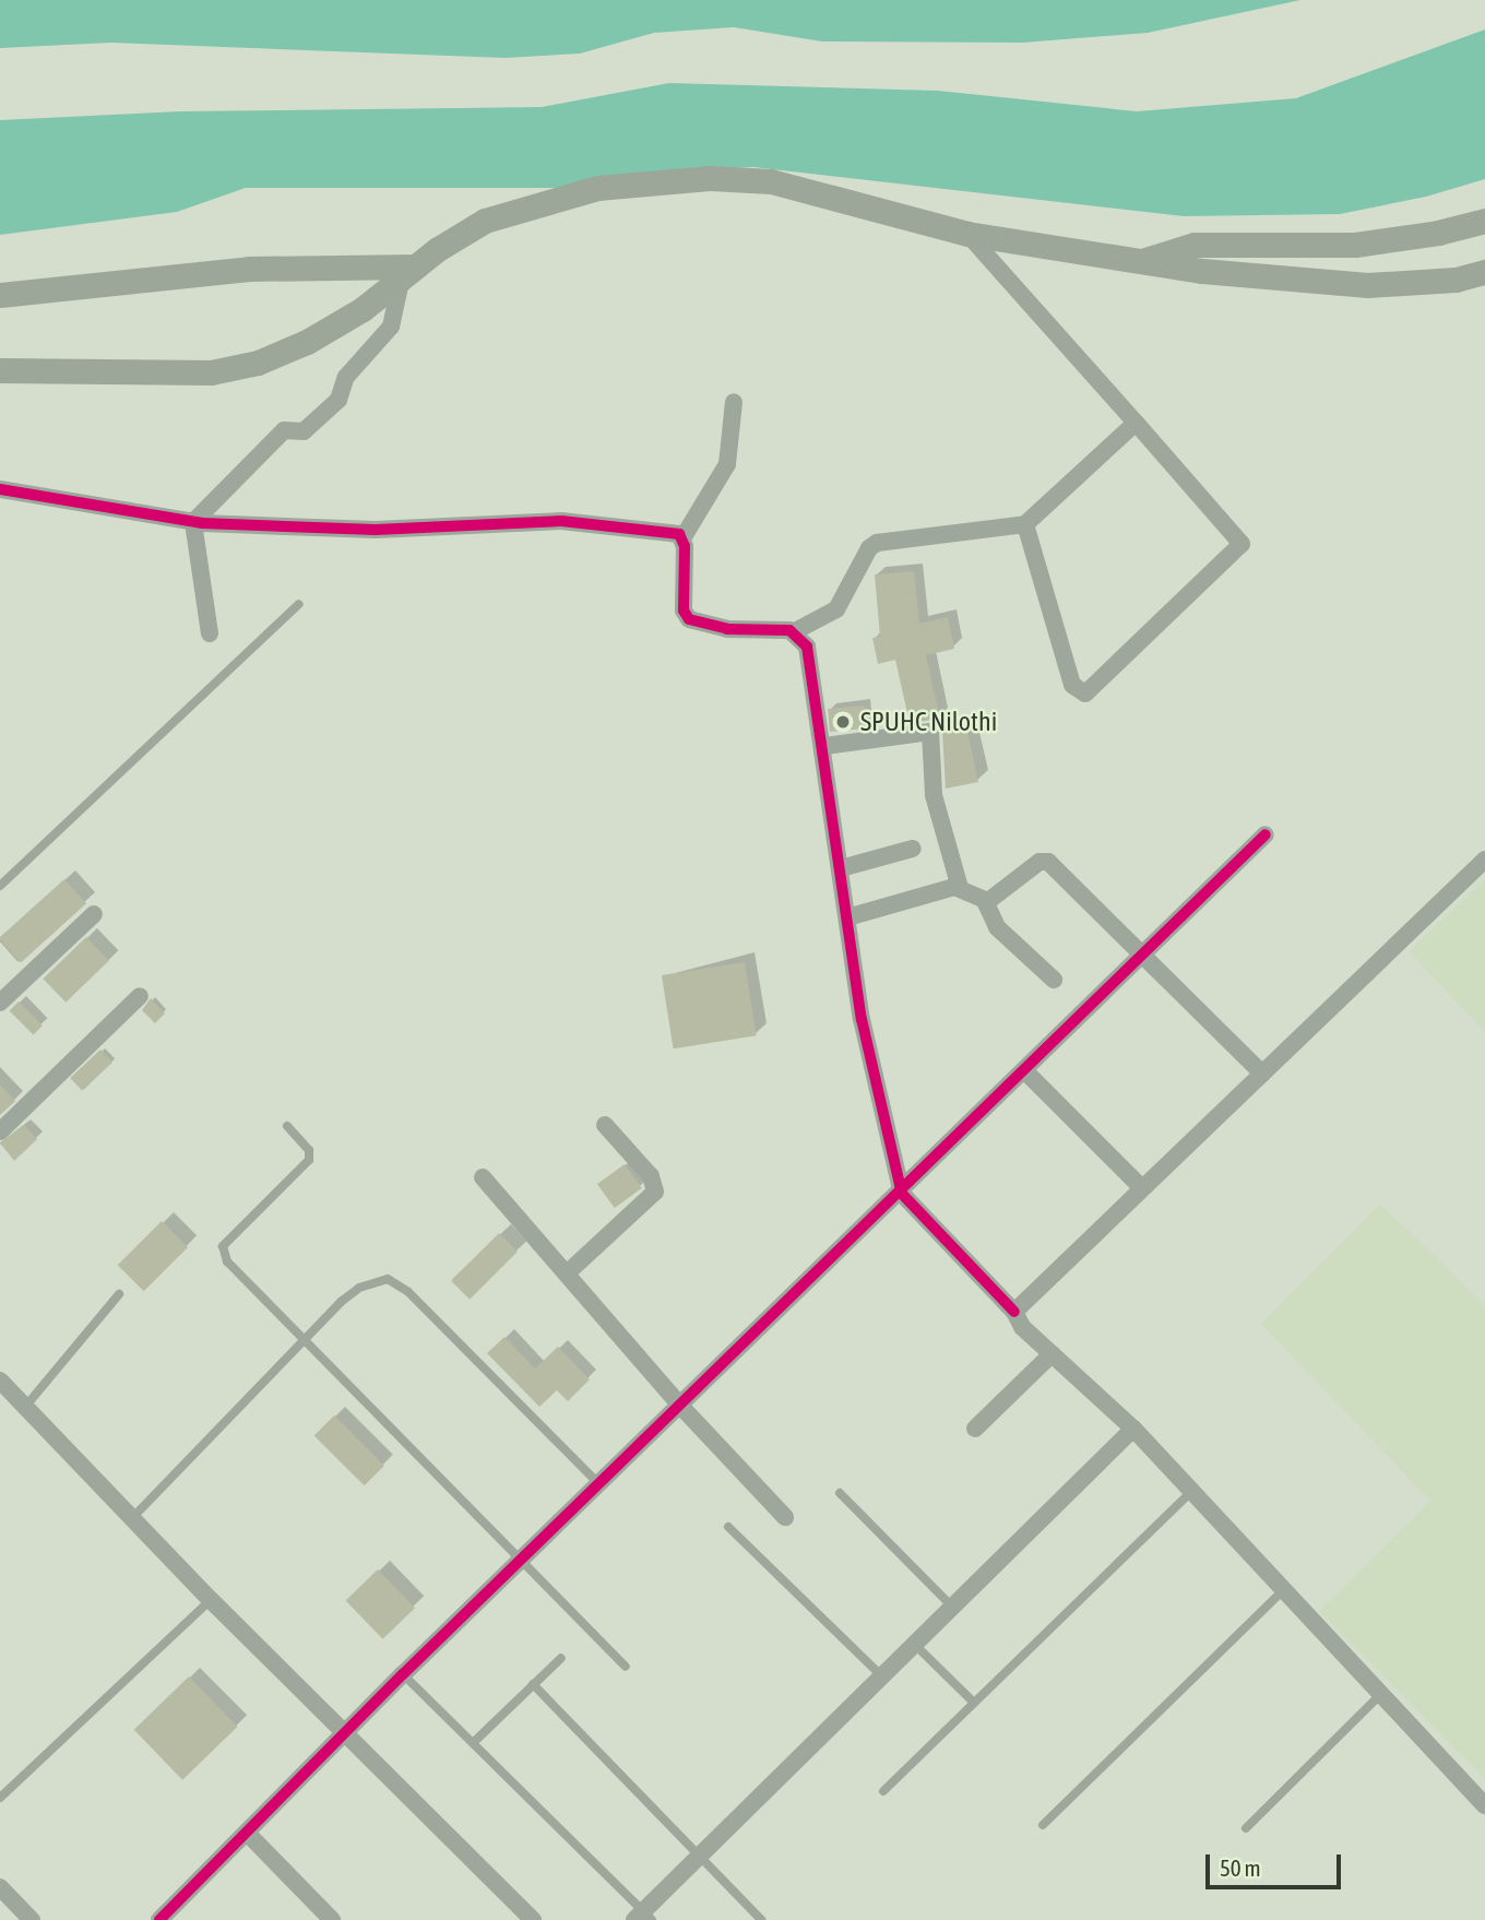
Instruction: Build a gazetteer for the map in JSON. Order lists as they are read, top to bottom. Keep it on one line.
{"places":["SPUHC Nilothi"],"scale_bar":"50 m"}
